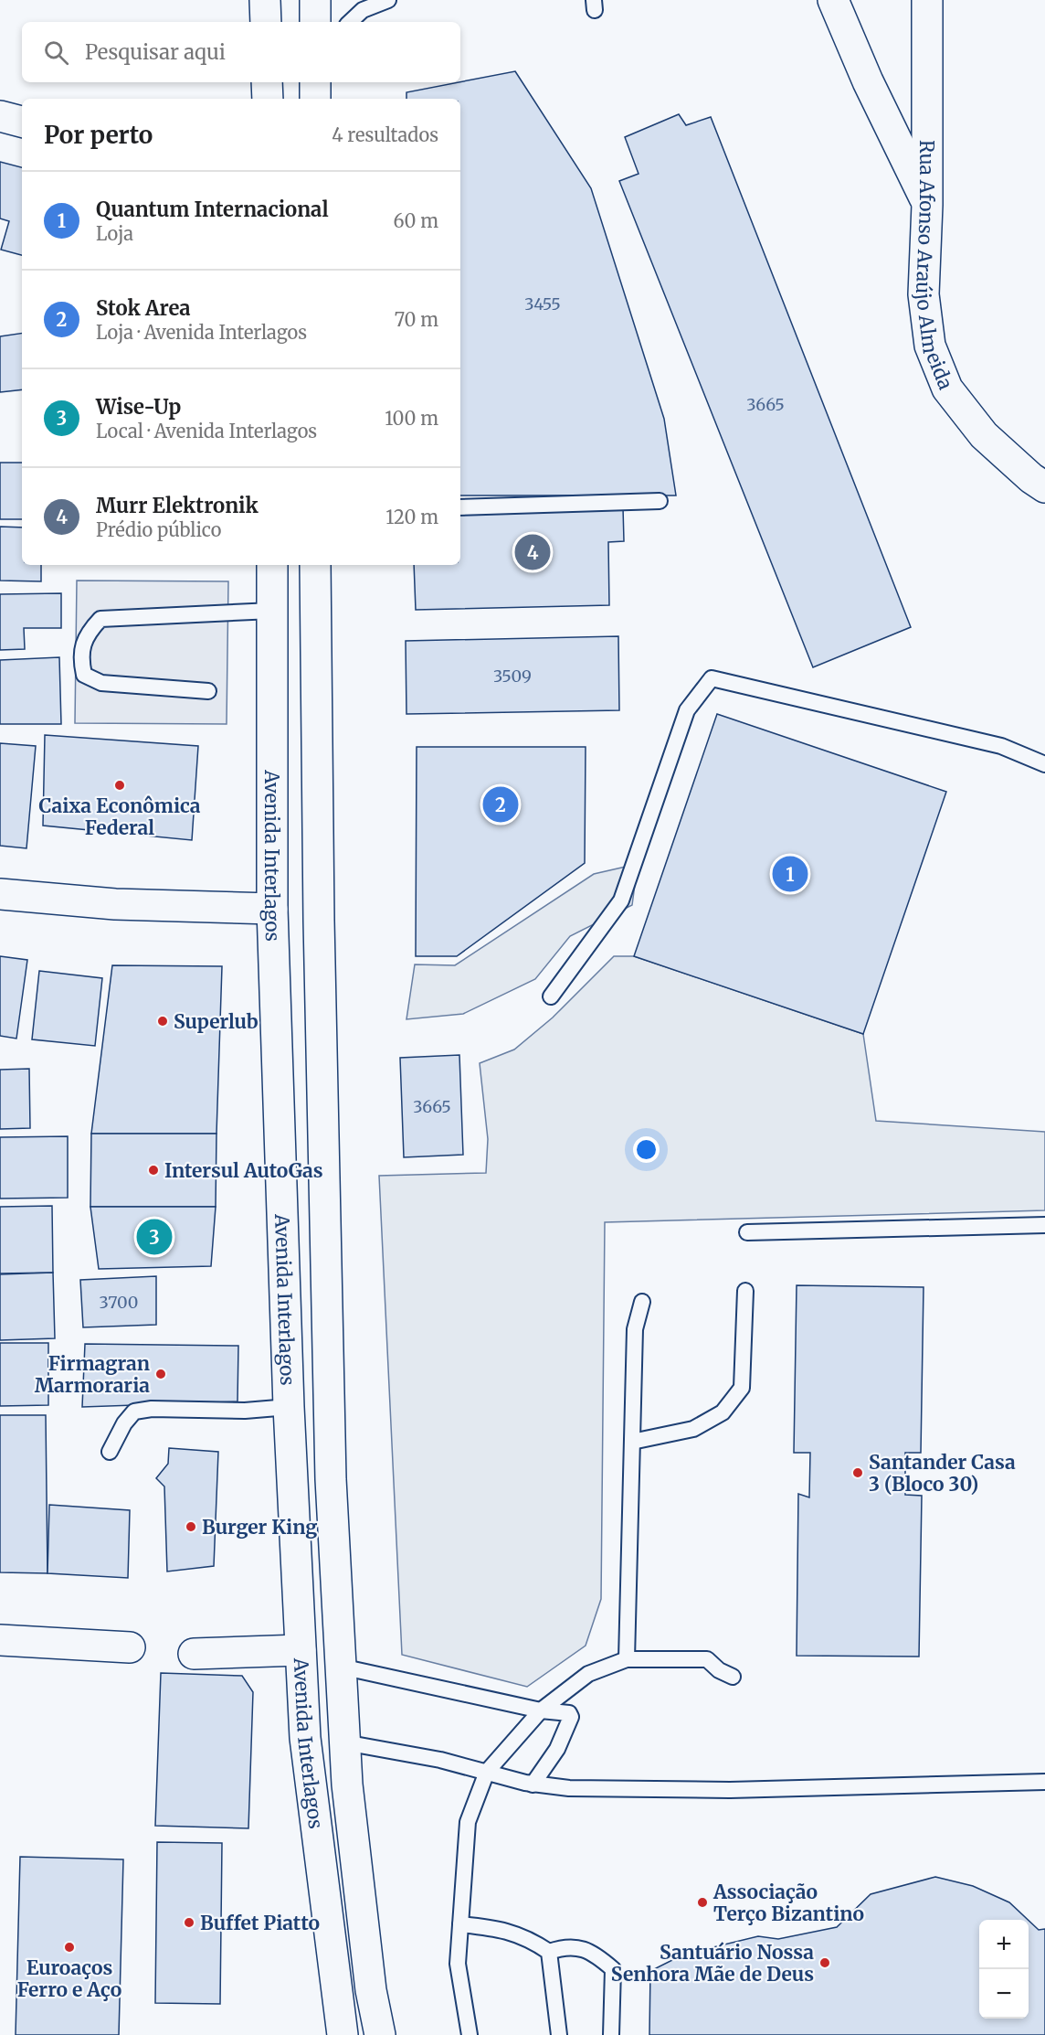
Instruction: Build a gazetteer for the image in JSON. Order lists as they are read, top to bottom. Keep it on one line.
{"streets":{"main road":["Rua Afonso Araújo Almeida","Avenida Interlagos"]},"places":["Caixa Econômica Federal","Superlub","Intersul AutoGas","Firmagran Marmoraria","Santander Casa 3 (Bloco 30)","Burger King","Associação Terço Bizantino","Buffet Piatto","Euroaços Ferro e Aço","Santuário Nossa Senhora Mãe de Deus"],"house_numbers":["3455","3665","3509","3665","3700"],"page":{"search":"Pesquisar aqui","heading":["Por perto","4 resultados"],"list":[{"mark":"1","name":"Quantum Internacional","note":"Loja","value":"60 m"},{"mark":"2","name":"Stok Area","note":"Loja · Avenida Interlagos","value":"70 m"},{"mark":"3","name":"Wise-Up","note":"Local · Avenida Interlagos","value":"100 m"},{"mark":"4","name":"Murr Elektronik","note":"Prédio público","value":"120 m"}],"pins":["4","2","1","3"],"map_buttons":["+","−"]}}
